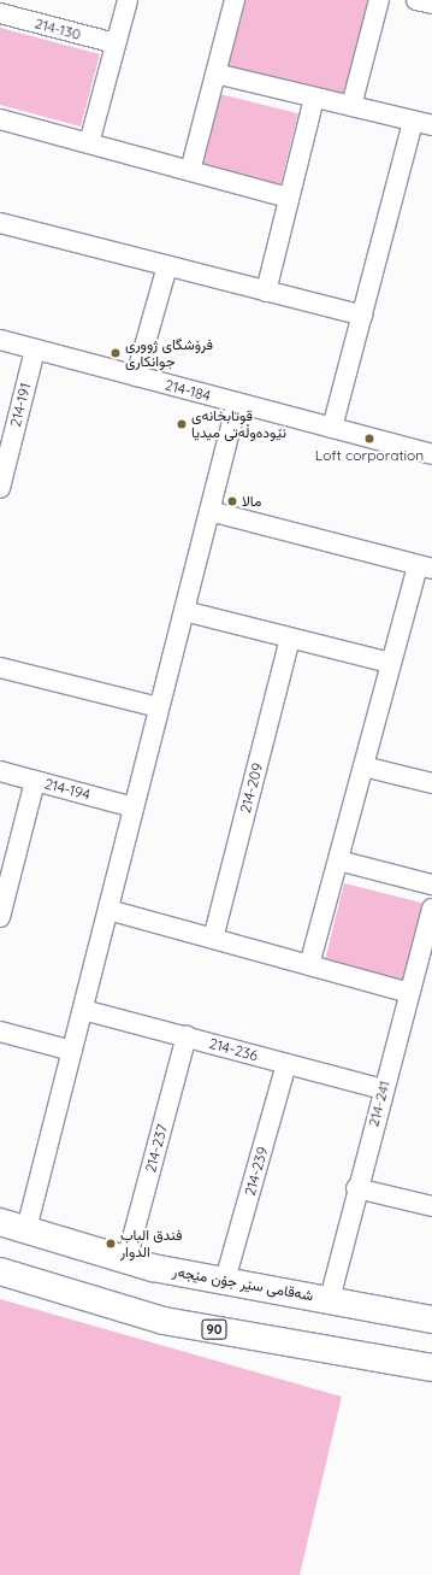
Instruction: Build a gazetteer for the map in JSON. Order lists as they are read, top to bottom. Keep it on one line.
{"streets":{"highway":["شەقامی سێر جۆن مێجەر","90"],"street":["214-130","214-184","214-191","214-209","214-194","214-236","214-241","214-237","214-239"]},"crossings":[["214-184","214-191"],["214-236","214-241"],["214-236","214-237"],["214-236","214-239"],["214-241","شەقامی سێر جۆن مێجەر"],["214-237","شەقامی سێر جۆن مێجەر"],["214-239","شەقامی سێر جۆن مێجەر"]],"places":["فرۆشگای ژووری جوانکاری","قوتابخانەی نێودەوڵەتی میدیا","Loft corporation","مالا","فندق الباب الدوار"]}
